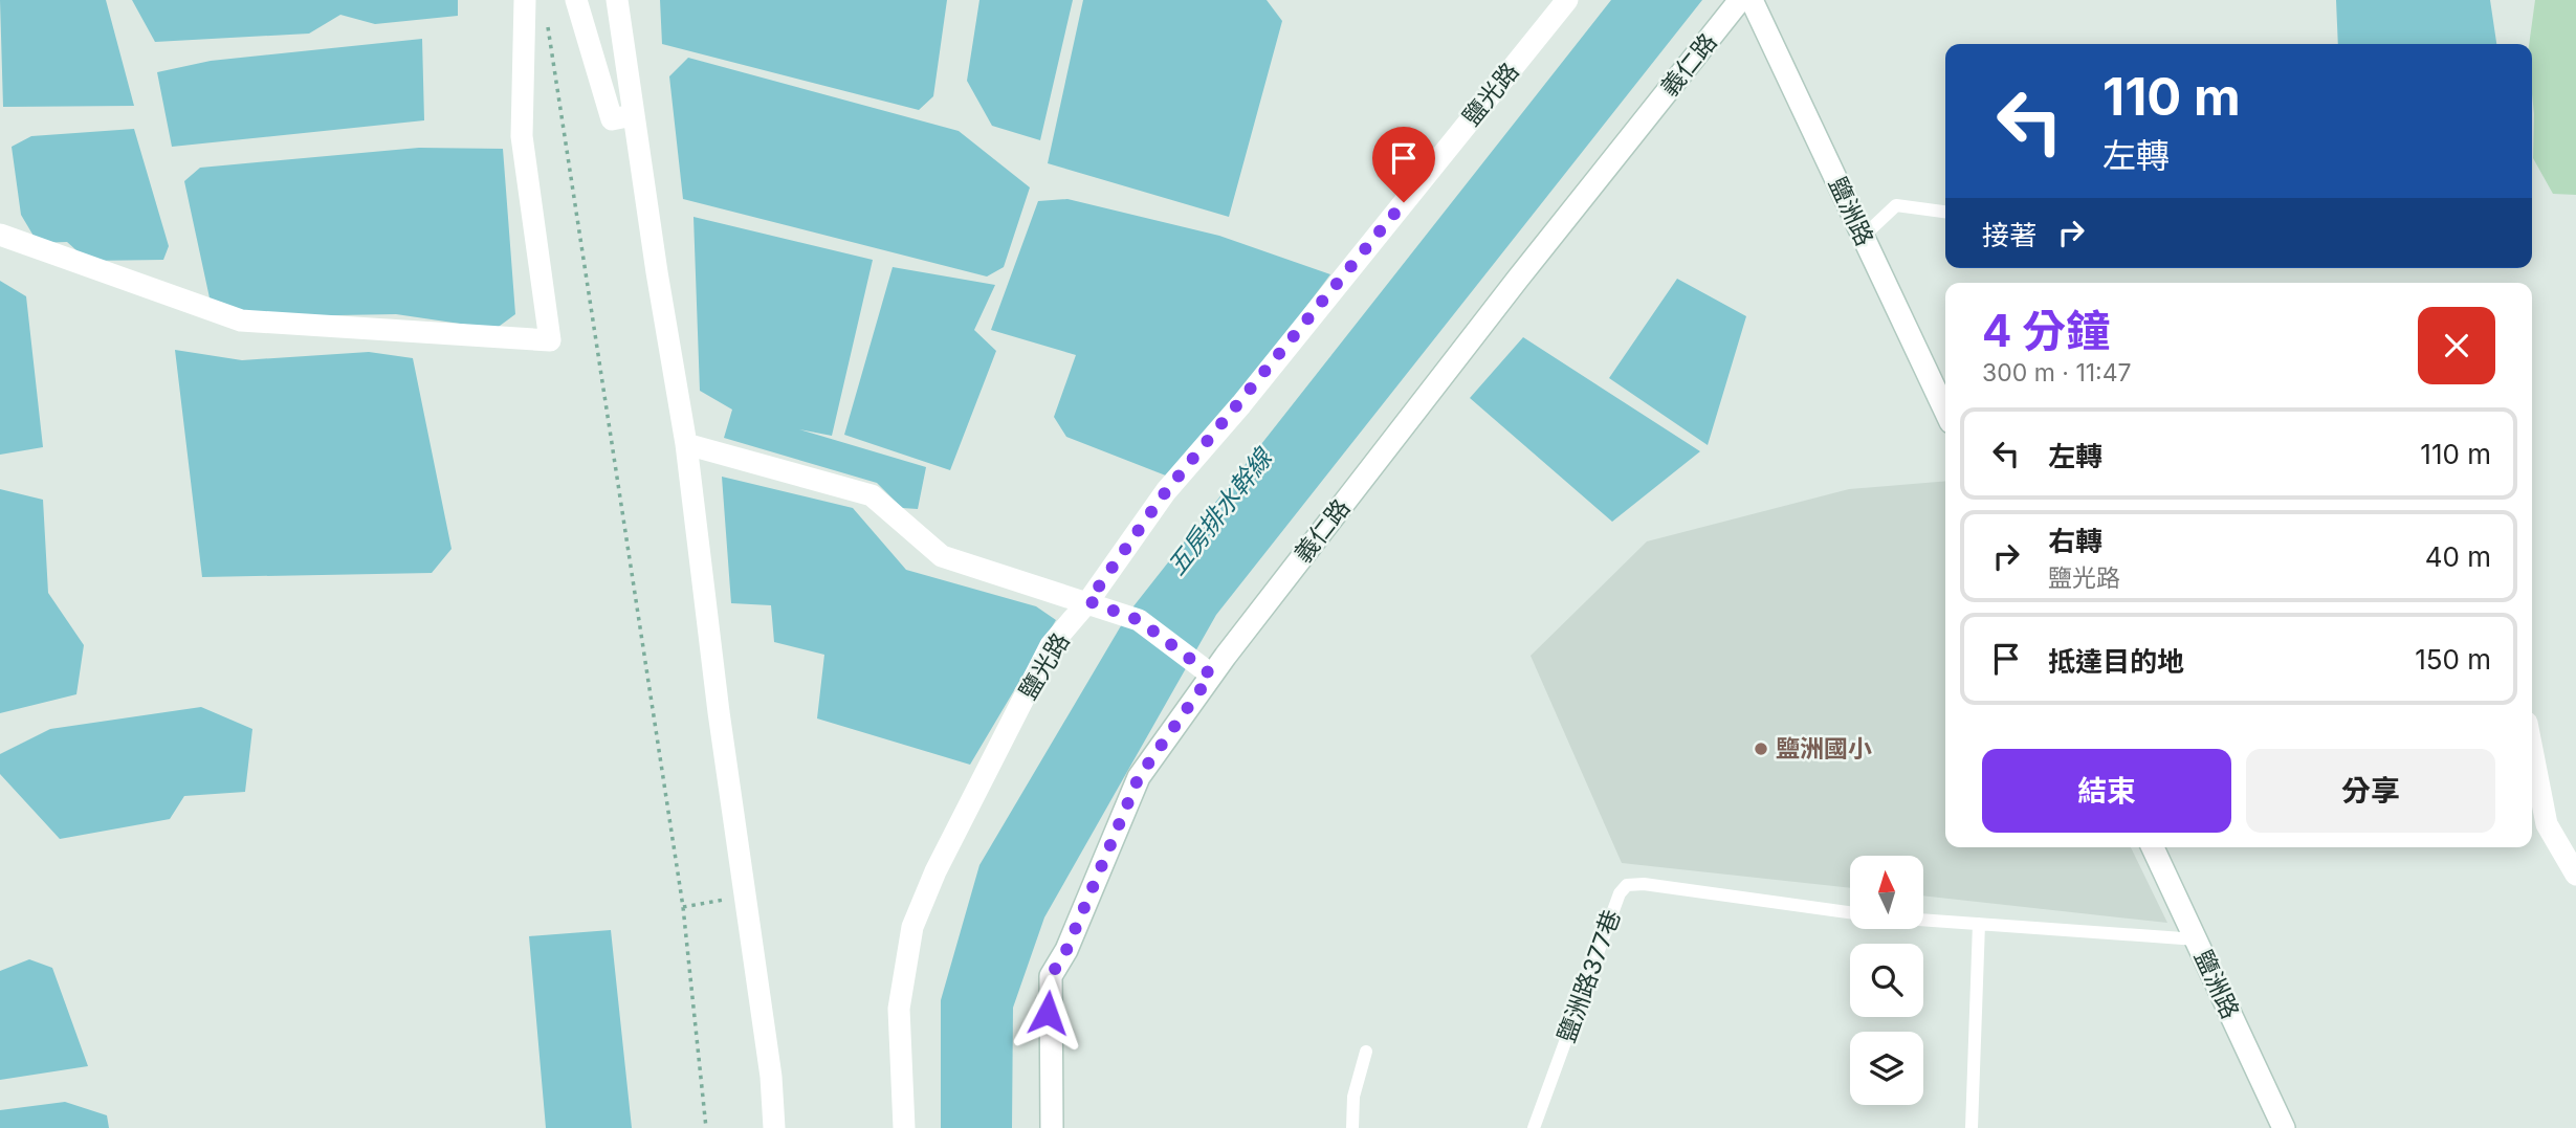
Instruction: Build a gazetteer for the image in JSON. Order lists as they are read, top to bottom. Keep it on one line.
{"streets":{"street":["義仁路","鹽光路","鹽洲路"],"lane":["鹽洲路377巷"]},"water":["五房排水幹線"],"places":["鹽洲國小"],"north":"top","page":{"turn":["110 m","左轉"],"then":"接著","heading":["4 分鐘","300 m · 11:47"],"list":[{"name":"左轉","value":"110 m"},{"name":"右轉","note":"鹽光路","value":"40 m"},{"name":"抵達目的地","value":"150 m"}],"buttons":["結束","分享"]}}
